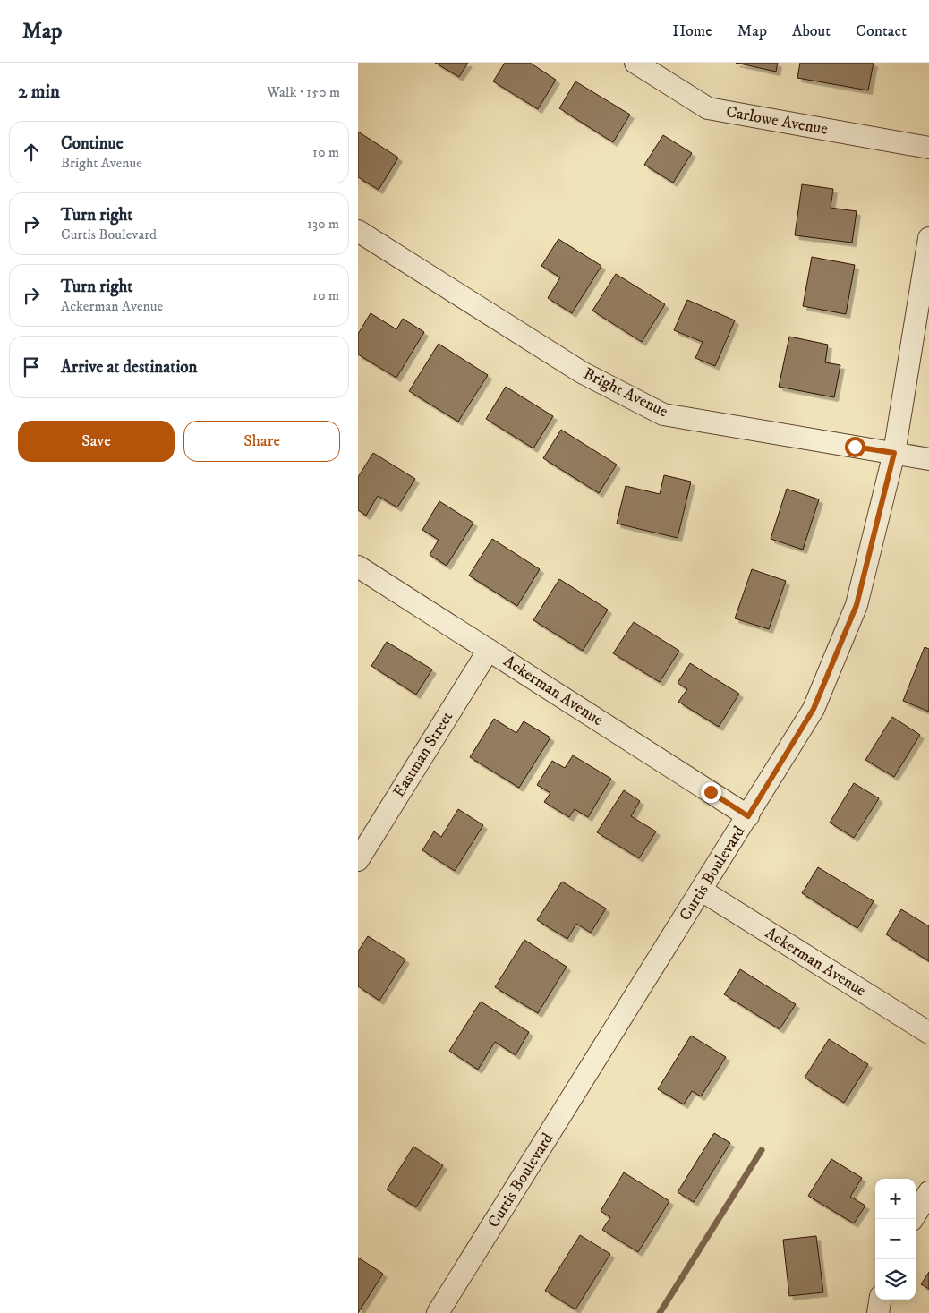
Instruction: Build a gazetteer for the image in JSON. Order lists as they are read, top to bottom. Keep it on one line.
{"streets":{"street":["Carlowe Avenue","Bright Avenue","Ackerman Avenue","Eastman Street","Curtis Boulevard"]},"crossings":[["Bright Avenue","Curtis Boulevard"],["Ackerman Avenue","Eastman Street"],["Ackerman Avenue","Curtis Boulevard"]],"page":{"header":"Map","nav":["Home","Map","About","Contact"],"heading":["2 min","Walk · 150 m"],"list":[["Continue","Bright Avenue","10 m"],["Turn right","Curtis Boulevard","130 m"],["Turn right","Ackerman Avenue","10 m"],"Arrive at destination"],"buttons":["Save","Share"],"map_buttons":["+","−"]}}
